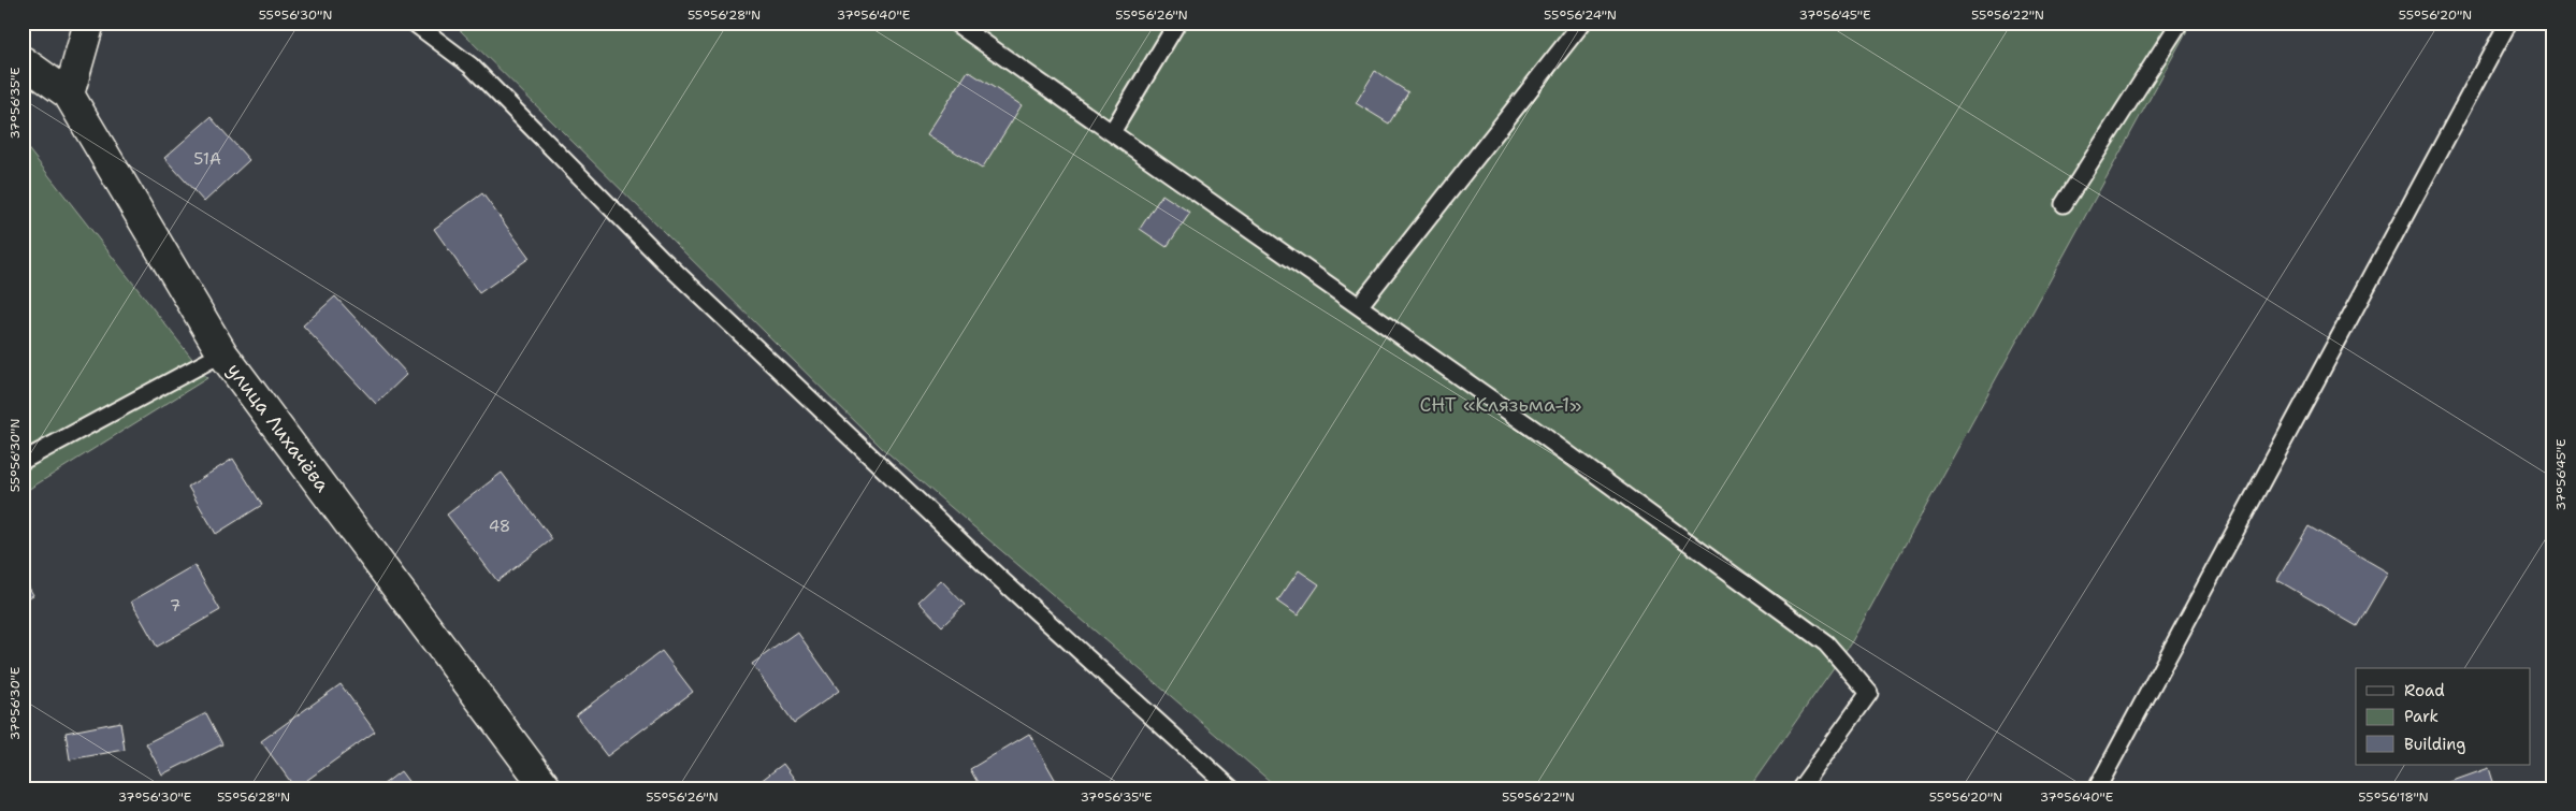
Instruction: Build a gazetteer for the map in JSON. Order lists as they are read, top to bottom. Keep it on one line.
{"streets":{"street":["улица Лихачёва"]},"parks":["СНТ «Клязьма-1»"],"house_numbers":["51А","48","7"],"legend":["Road","Park","Building"],"coordinates":["55°56'30\"N","55°56'28\"N","37°56'40\"E","55°56'26\"N","55°56'24\"N","37°56'45\"E","55°56'22\"N","55°56'20\"N","37°56'35\"E","37°56'30\"E","55°56'18\"N"]}
